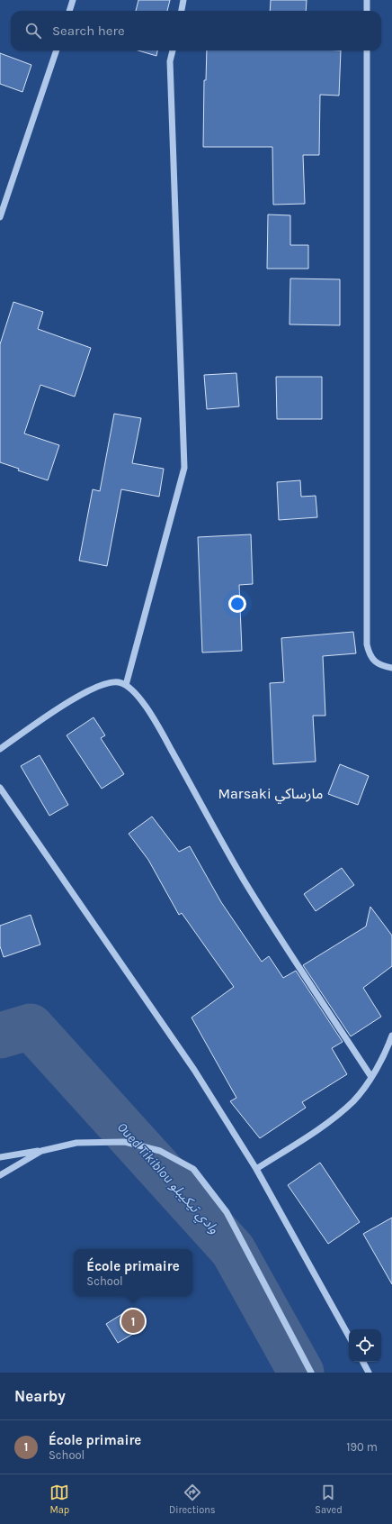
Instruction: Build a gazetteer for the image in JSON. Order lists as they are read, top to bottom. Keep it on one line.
{"districts":["Marsaki مارساكي"],"water":["Oued Tikiblou وادي تيكيبلو"],"page":{"search":"Search here","popup":["École primaire","School"],"pins":"1","heading":"Nearby","list":[{"mark":"1","name":"École primaire","note":"School","value":"190 m"}],"nav":["Map","Directions","Saved"]}}
